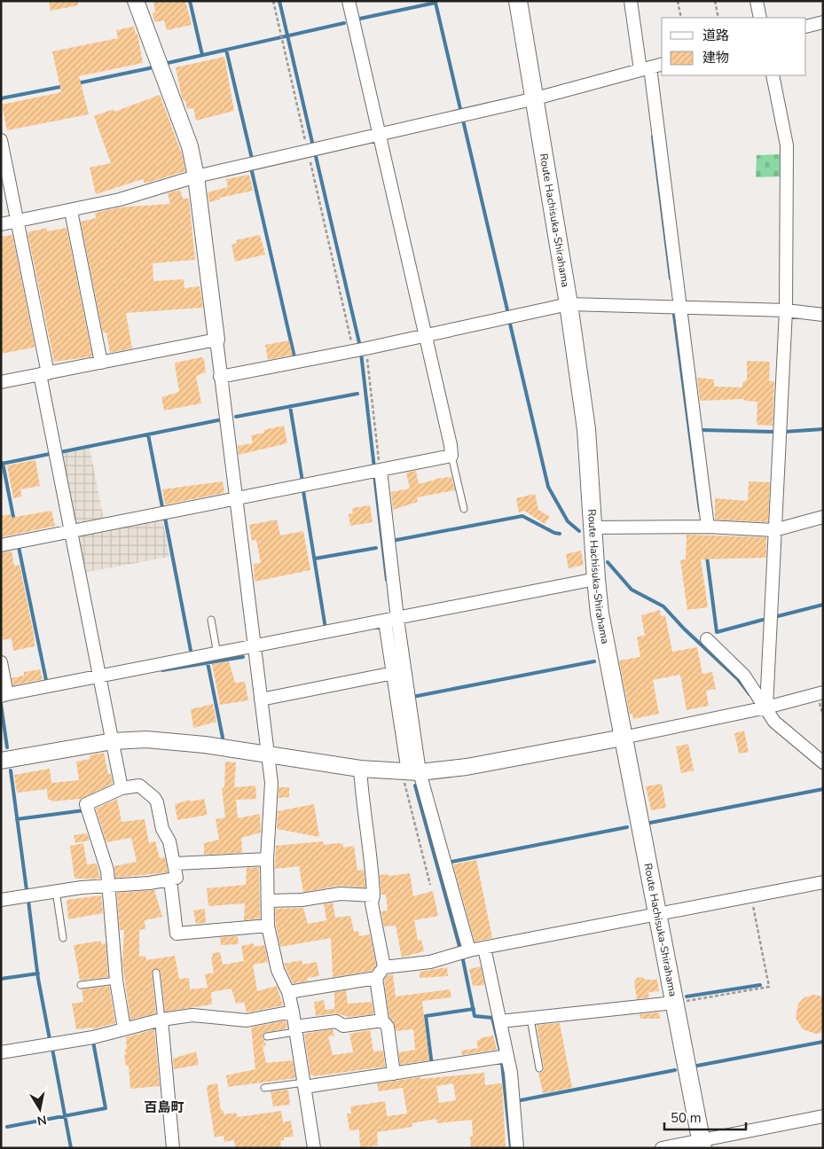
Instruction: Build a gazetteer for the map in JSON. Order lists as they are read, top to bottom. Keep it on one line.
{"streets":{"main road":["Route Hachisuka-Shirahama"]},"districts":["百島町"],"legend":["道路","建物"],"scale_bar":"50 m","north":"bottom"}
